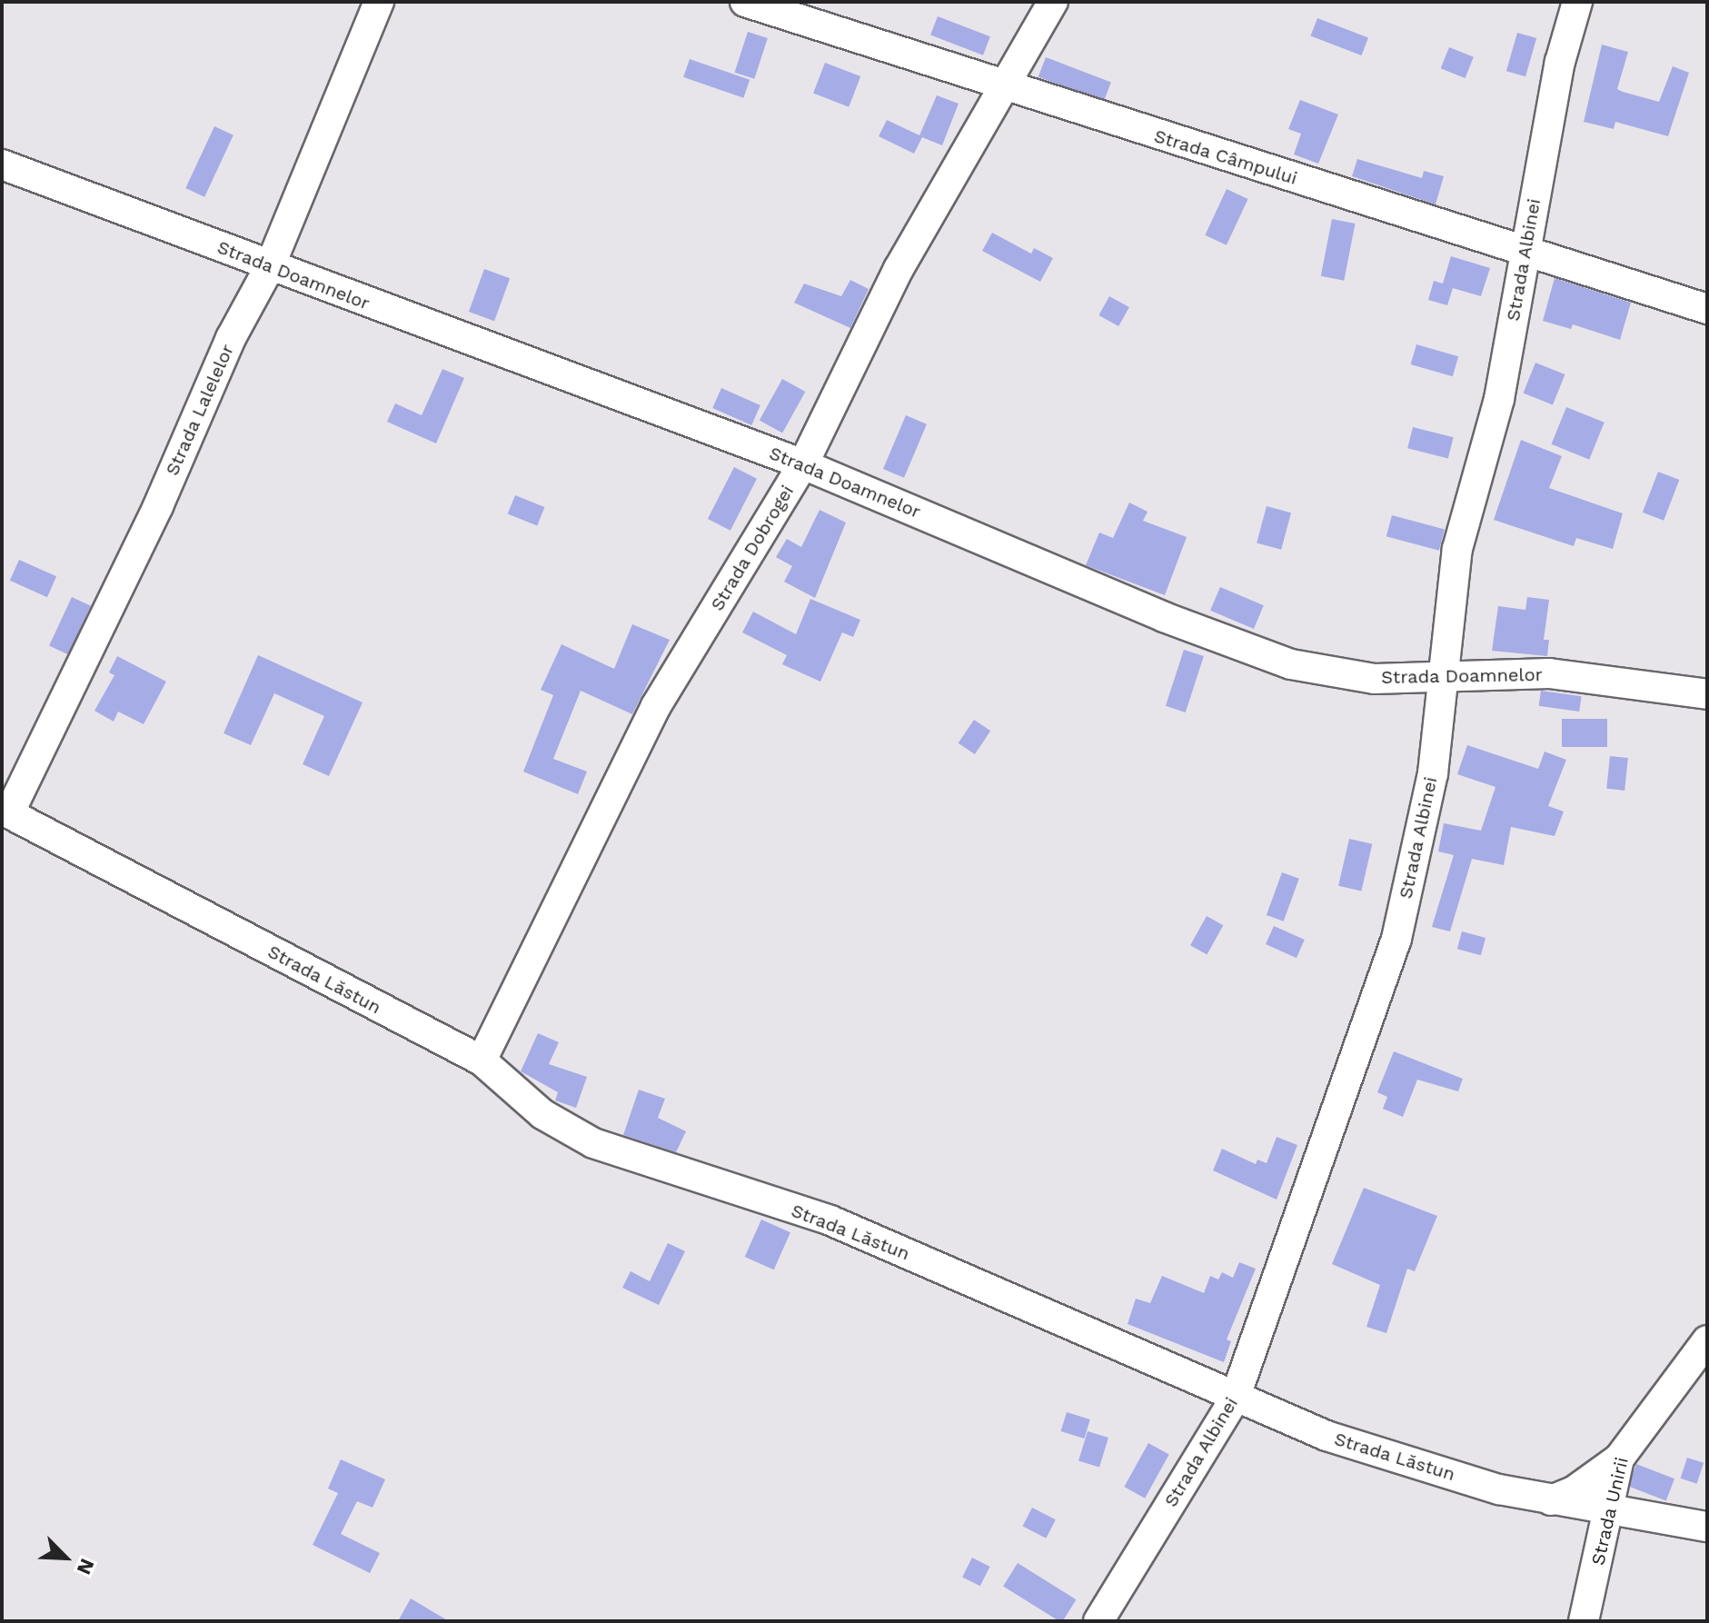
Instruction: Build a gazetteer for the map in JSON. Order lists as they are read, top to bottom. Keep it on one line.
{"streets":{"street":["Strada Câmpului","Strada Albinei","Strada Doamnelor","Strada Lalelelor","Strada Dobrogei","Strada Lăstun","Strada Unirii"]},"crossings":[["Strada Câmpului","Strada Albinei"],["Strada Câmpului","Strada Dobrogei"],["Strada Albinei","Strada Doamnelor"],["Strada Albinei","Strada Lăstun"],["Strada Doamnelor","Strada Lalelelor"],["Strada Doamnelor","Strada Dobrogei"],["Strada Lalelelor","Strada Lăstun"],["Strada Dobrogei","Strada Lăstun"],["Strada Lăstun","Strada Unirii"]],"north":"bottom right"}
